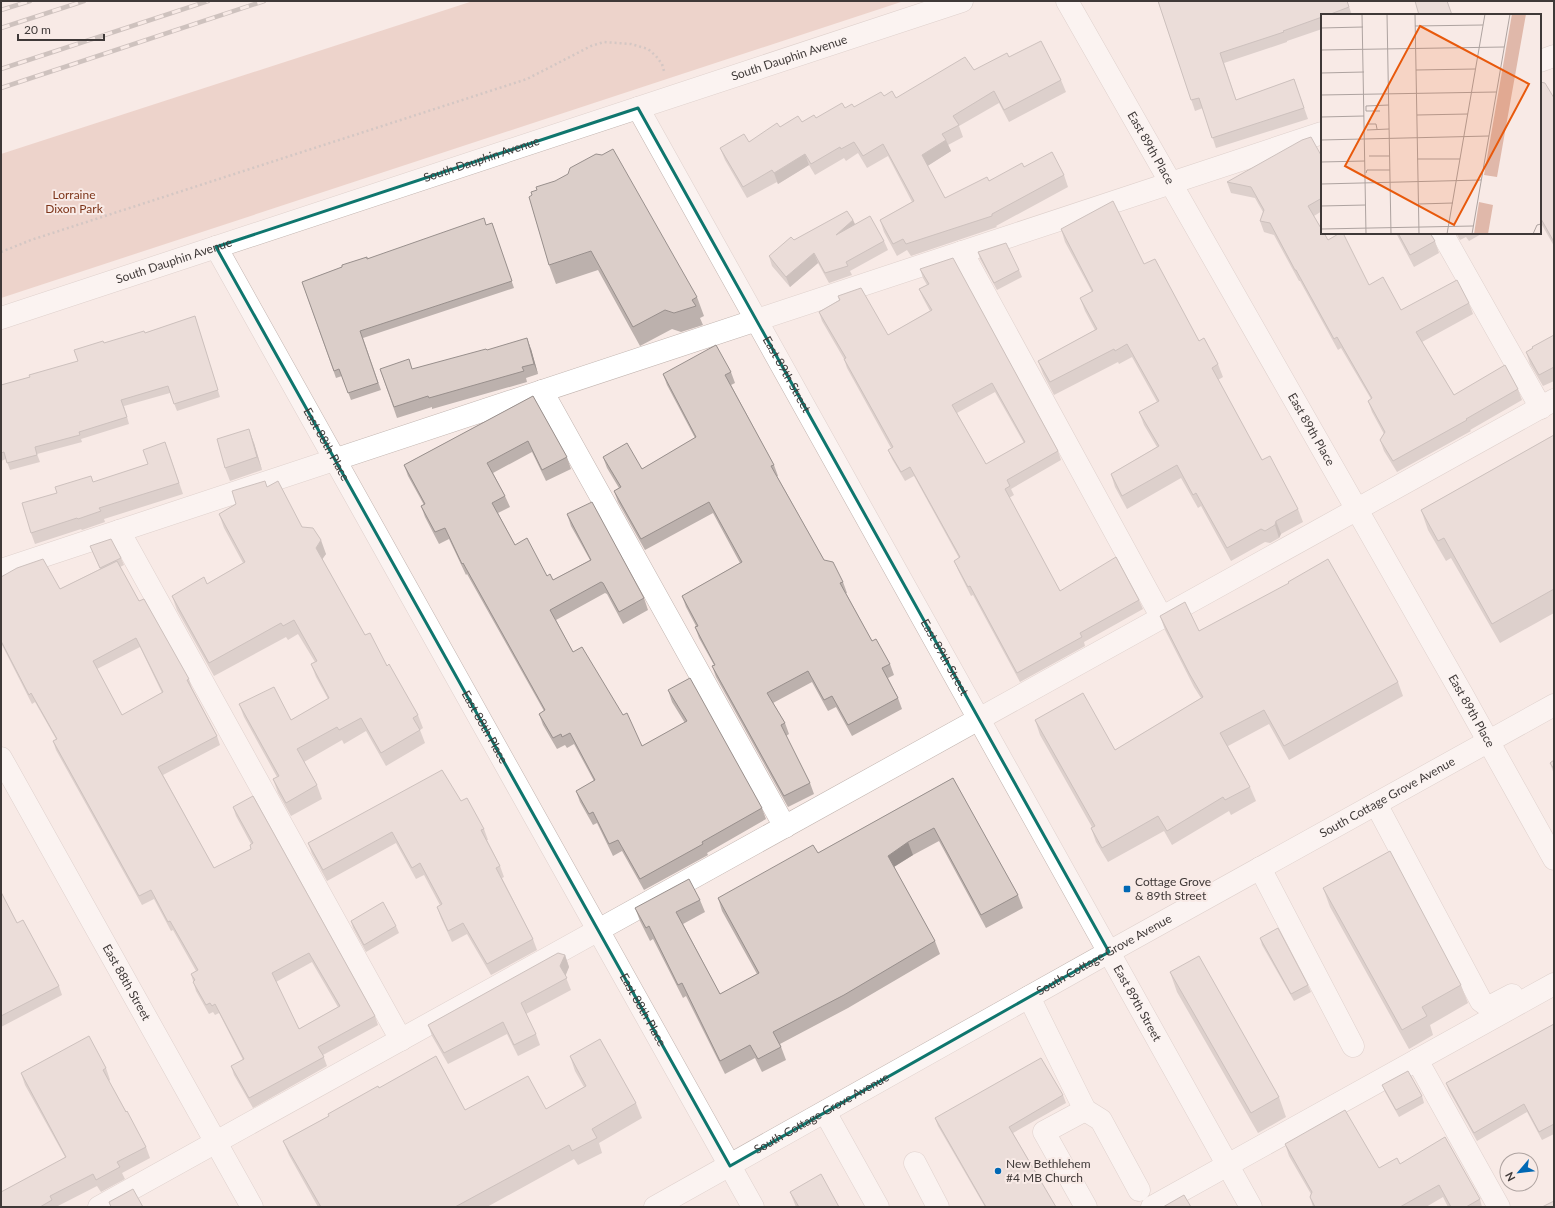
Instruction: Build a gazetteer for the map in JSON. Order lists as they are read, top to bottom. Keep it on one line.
{"streets":{"street":["South Dauphin Avenue","East 89th Place","East 89th Street","East 88th Place","South Cottage Grove Avenue","East 88th Street"]},"crossings":[["South Dauphin Avenue","East 89th Street"],["South Dauphin Avenue","East 88th Place"],["East 89th Place","South Cottage Grove Avenue"],["East 89th Street","South Cottage Grove Avenue"],["East 88th Place","South Cottage Grove Avenue"]],"parks":["Lorraine Dixon Park"],"places":{"transit":["Cottage Grove & 89th Street"],"other":["New Bethlehem #4 MB Church"]},"scale_bar":"20 m","north":"bottom left"}
